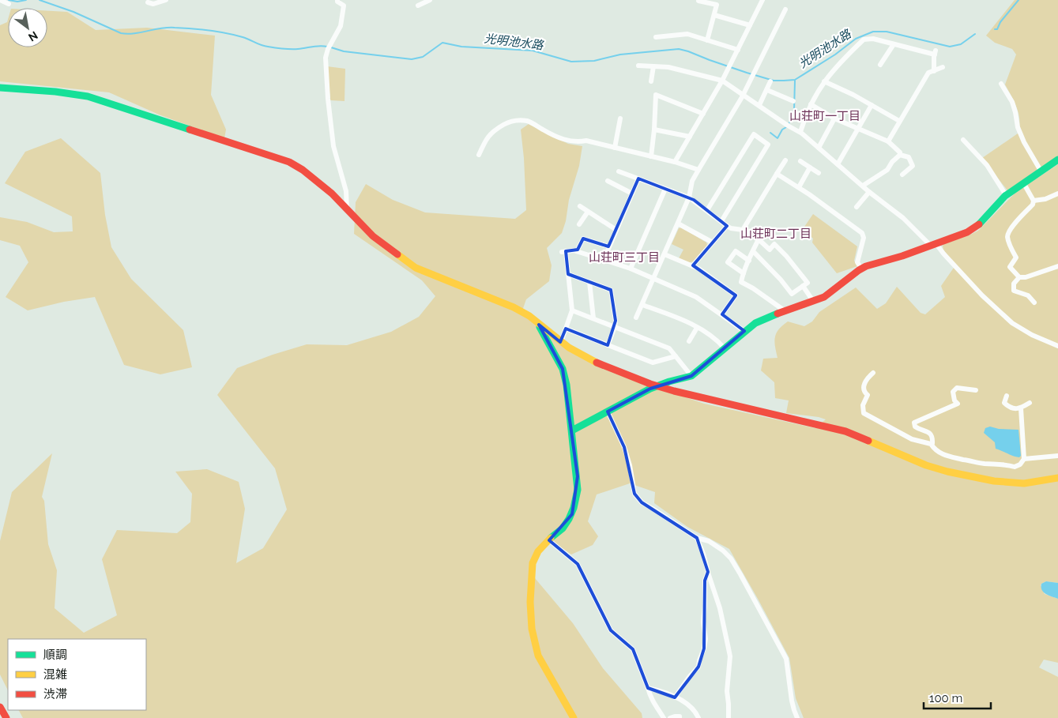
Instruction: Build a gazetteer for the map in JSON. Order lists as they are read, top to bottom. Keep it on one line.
{"districts":["山荘町一丁目","山荘町二丁目","山荘町三丁目"],"water":["光明池水路"],"legend":["順調","混雑","渋滞"],"scale_bar":"100 m","north":"bottom right"}
